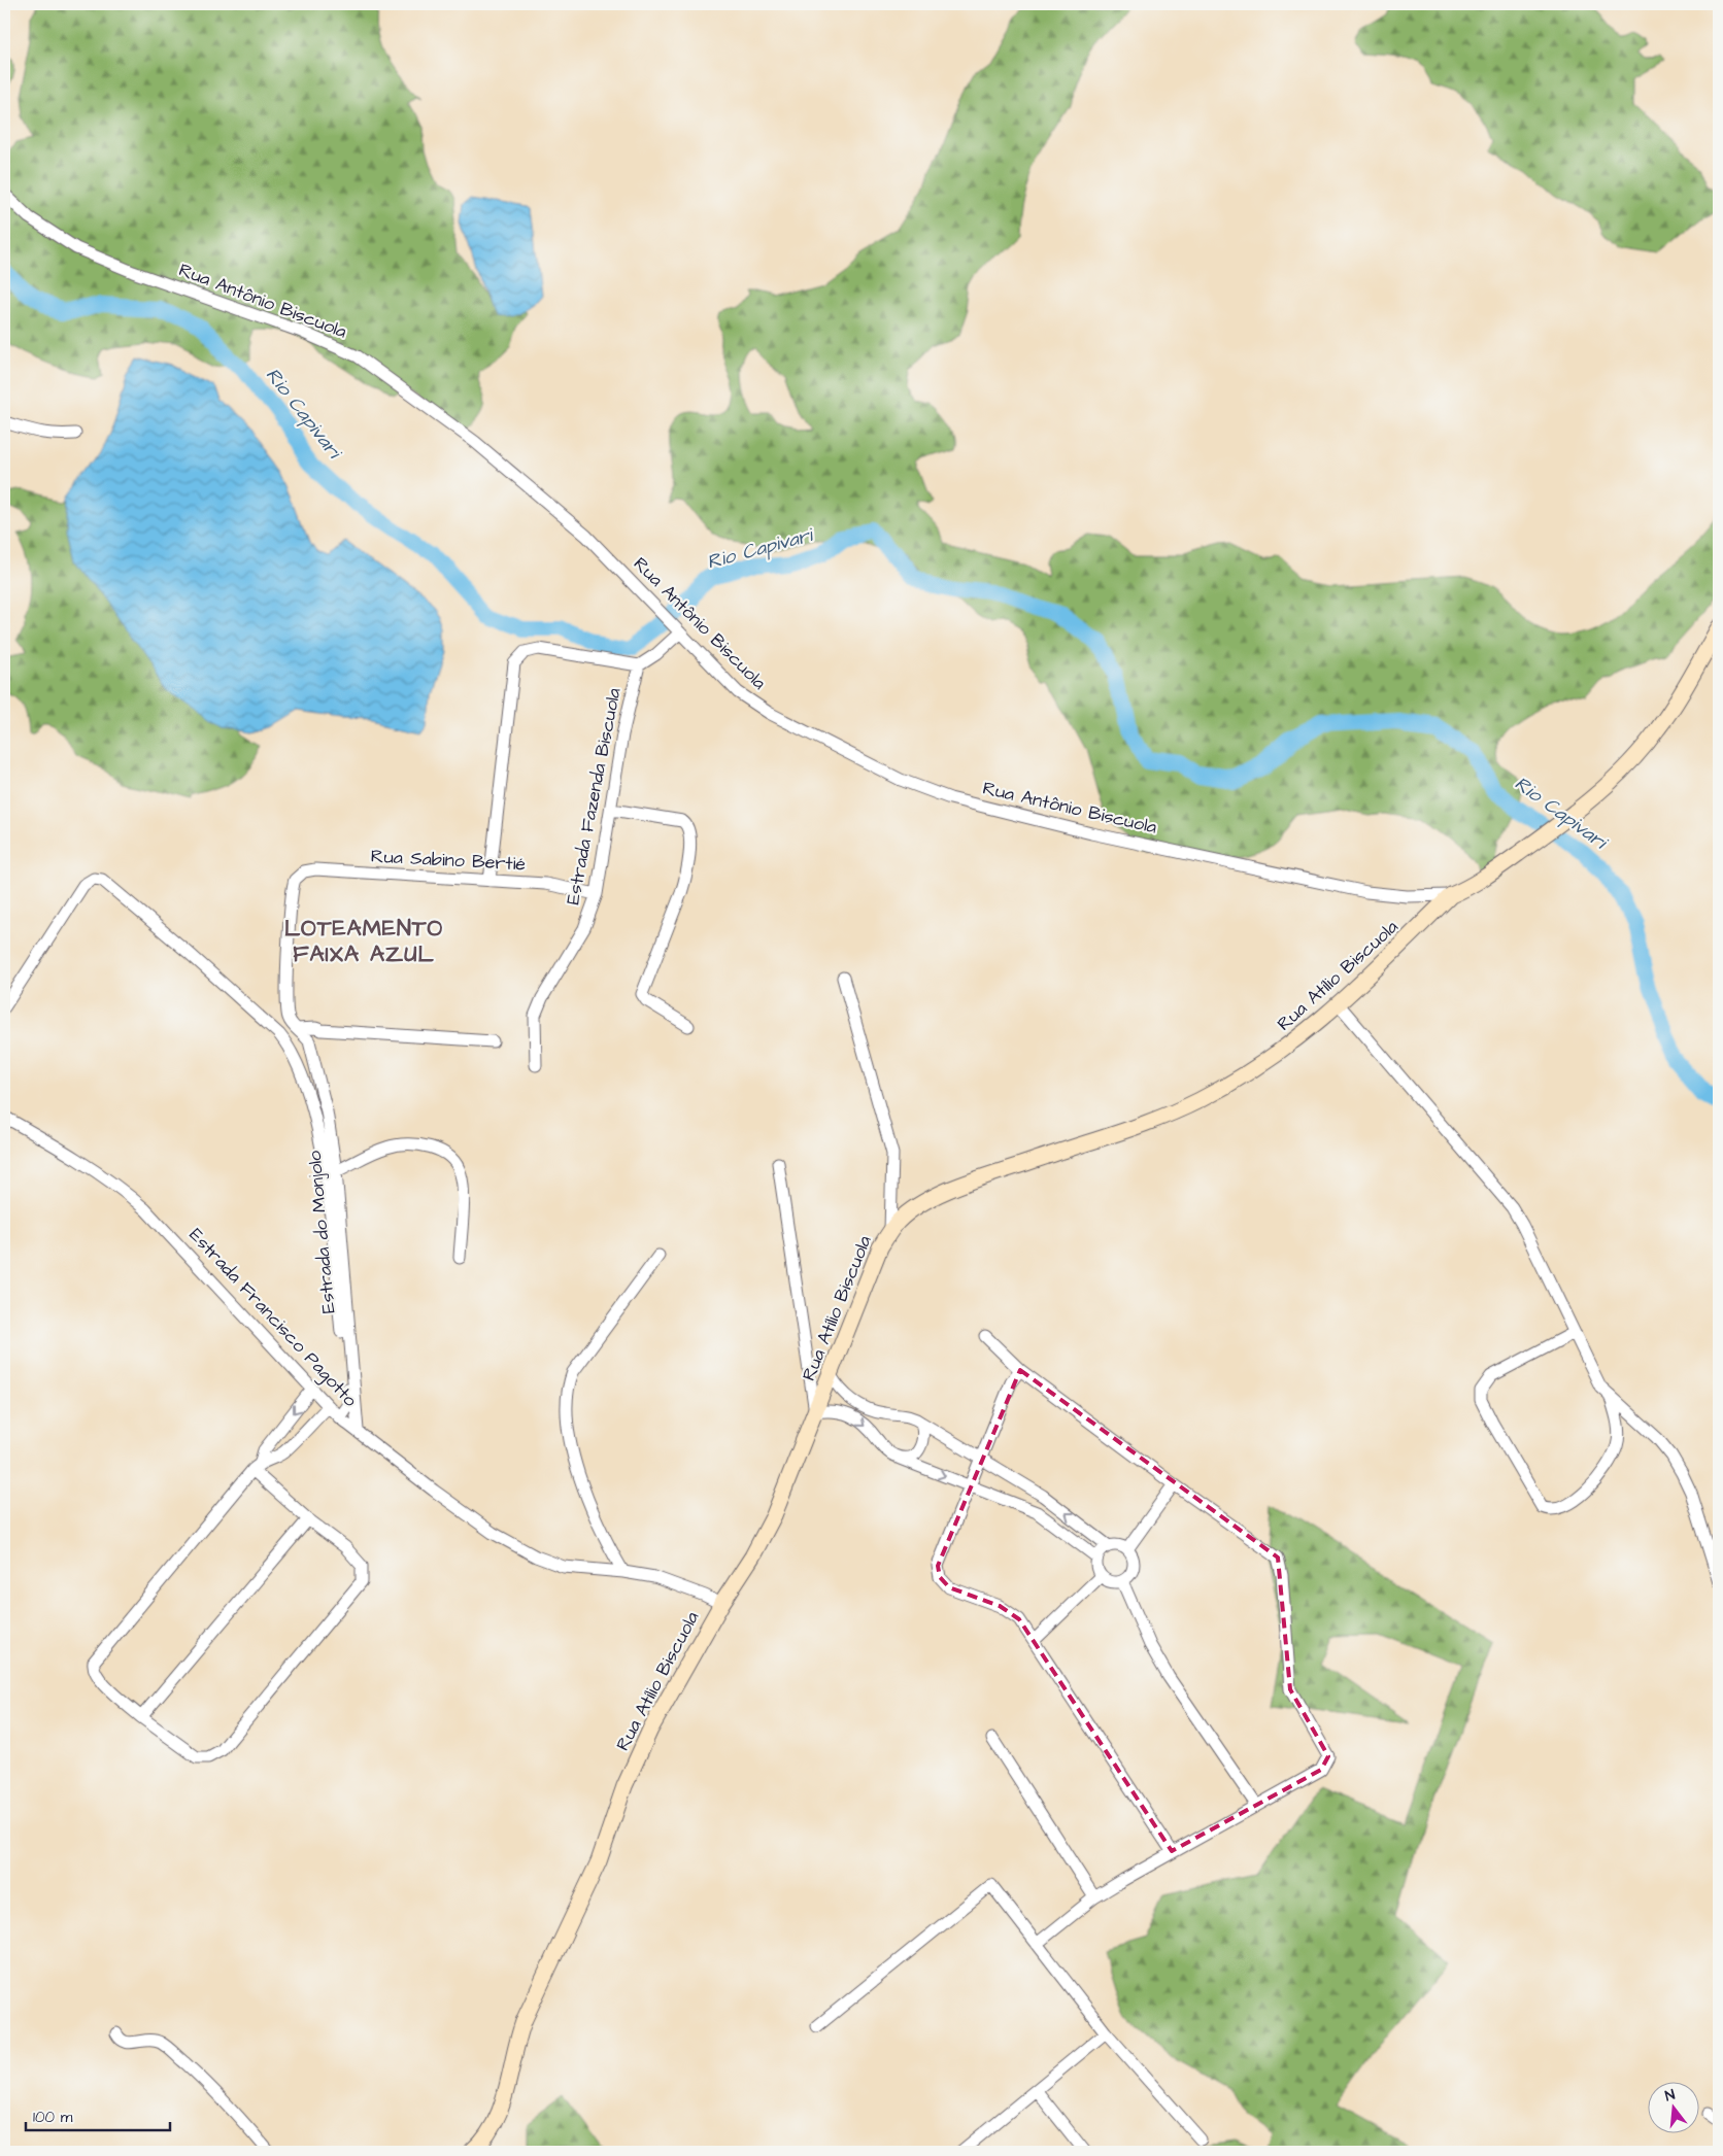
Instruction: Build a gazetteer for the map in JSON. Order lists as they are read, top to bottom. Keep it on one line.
{"streets":{"street":["Rua Antônio Biscuola","Estrada Fazenda Biscuola","Rua Sabino Bertié","Rua Atílio Biscuola","Estrada do Monjolo","Estrada Francisco Pagotto"]},"crossings":[["Rua Antônio Biscuola","Rua Atílio Biscuola"],["Estrada Fazenda Biscuola","Rua Sabino Bertié"],["Rua Sabino Bertié","Estrada do Monjolo"],["Rua Atílio Biscuola","Estrada Francisco Pagotto"],["Estrada do Monjolo","Estrada Francisco Pagotto"]],"districts":["LOTEAMENTO FAIXA AZUL"],"water":["Rio Capivari"],"scale_bar":"100 m","north":"top"}
